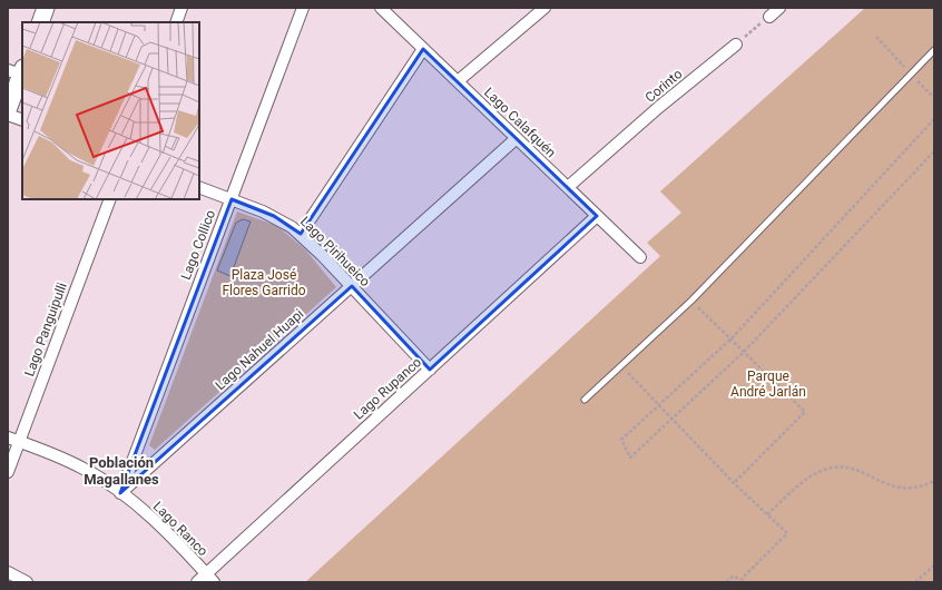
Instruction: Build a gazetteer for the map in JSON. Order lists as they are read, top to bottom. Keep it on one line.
{"streets":{"street":["Corinto","Lago Calafquén","Lago Collico","Lago Pirihueico","Lago Panguipulli","Lago Nahuel Huapi","Lago Rupanco","Lago Ranco"]},"crossings":[["Corinto","Lago Calafquén"],["Lago Calafquén","Lago Nahuel Huapi"],["Lago Calafquén","Lago Rupanco"],["Lago Collico","Lago Pirihueico"],["Lago Collico","Lago Nahuel Huapi"],["Lago Collico","Lago Ranco"],["Lago Pirihueico","Lago Nahuel Huapi"],["Lago Pirihueico","Lago Rupanco"],["Lago Panguipulli","Lago Ranco"],["Lago Nahuel Huapi","Lago Ranco"],["Lago Rupanco","Lago Ranco"]],"districts":["Población Magallanes"],"parks":["Plaza José Flores Garrido","Parque André Jarlán"]}
